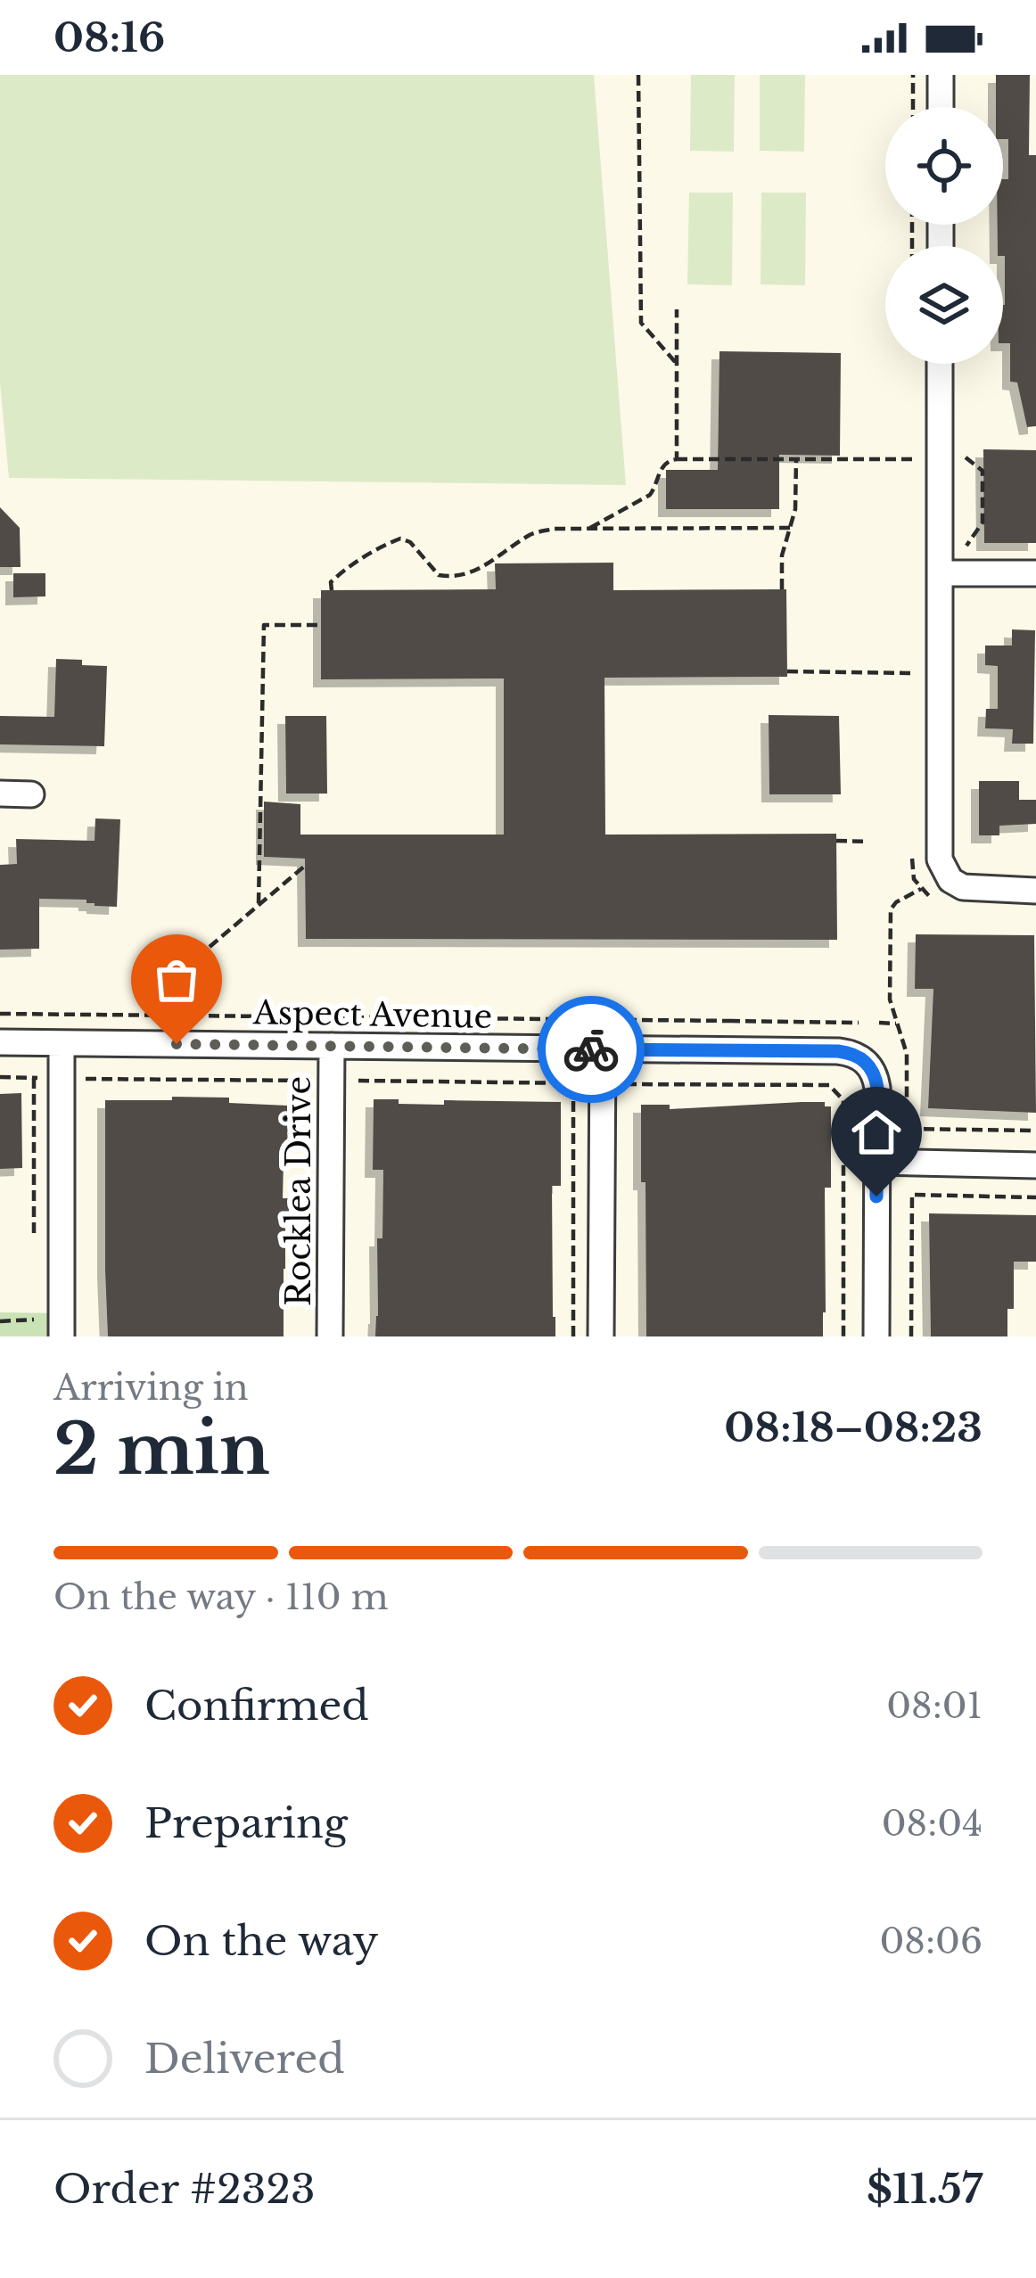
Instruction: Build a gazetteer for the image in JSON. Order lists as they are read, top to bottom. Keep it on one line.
{"streets":{"street":["Aspect Avenue","Rocklea Drive"]},"crossings":[["Aspect Avenue","Rocklea Drive"]],"page":{"status":"08:16","heading":["2 min","Arriving in","08:18–08:23"],"panel":["Order #2323","$11.57"],"bar":"On the way · 110 m","list":[["Confirmed","08:01"],["Preparing","08:04"],["On the way","08:06"],"Delivered"]}}
